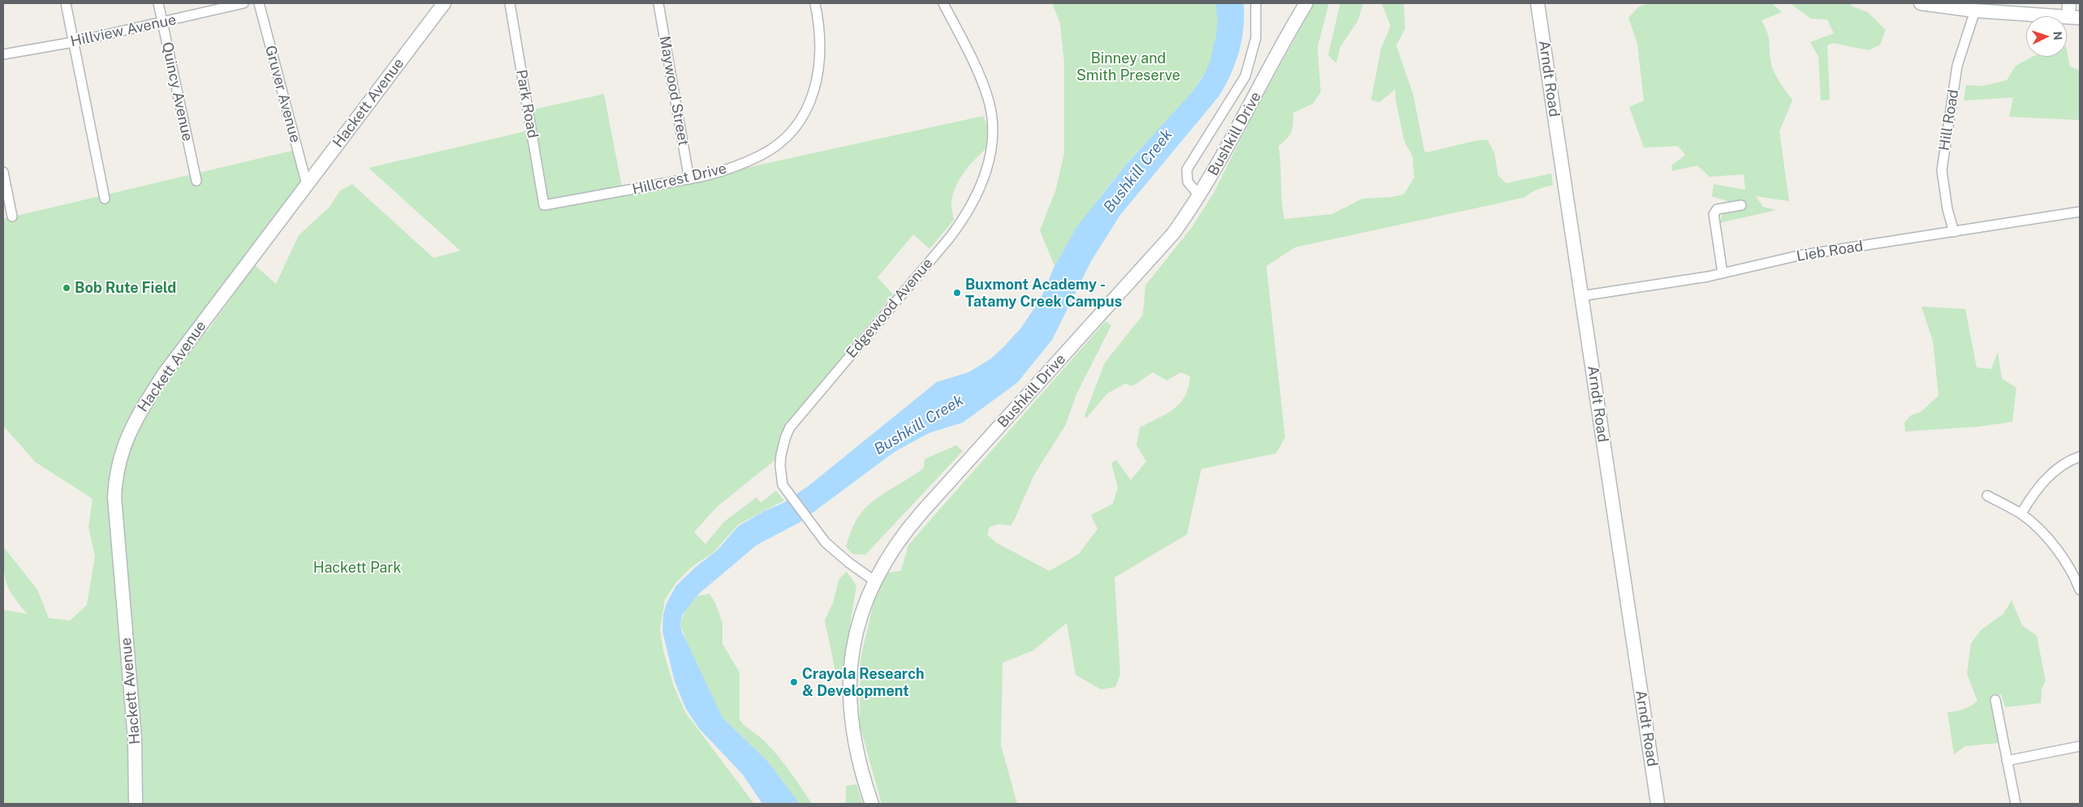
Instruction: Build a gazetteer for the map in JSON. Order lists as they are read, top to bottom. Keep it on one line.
{"streets":{"main road":["Arndt Road","Hackett Avenue","Bushkill Drive"],"street":["Hillview Avenue","Maywood Street","Quincy Avenue","Gruver Avenue","Park Road","Hill Road","Hillcrest Drive","Lieb Road","Edgewood Avenue"]},"crossings":[["Hillview Avenue","Quincy Avenue"],["Arndt Road","Lieb Road"],["Maywood Street","Hillcrest Drive"],["Gruver Avenue","Hackett Avenue"],["Park Road","Hillcrest Drive"],["Hill Road","Lieb Road"],["Bushkill Drive","Edgewood Avenue"]],"water":["Bushkill Creek"],"parks":["Binney and Smith Preserve","Hackett Park"],"places":["Bob Rute Field","Buxmont Academy - Tatamy Creek Campus","Crayola Research & Development"],"north":"right"}
